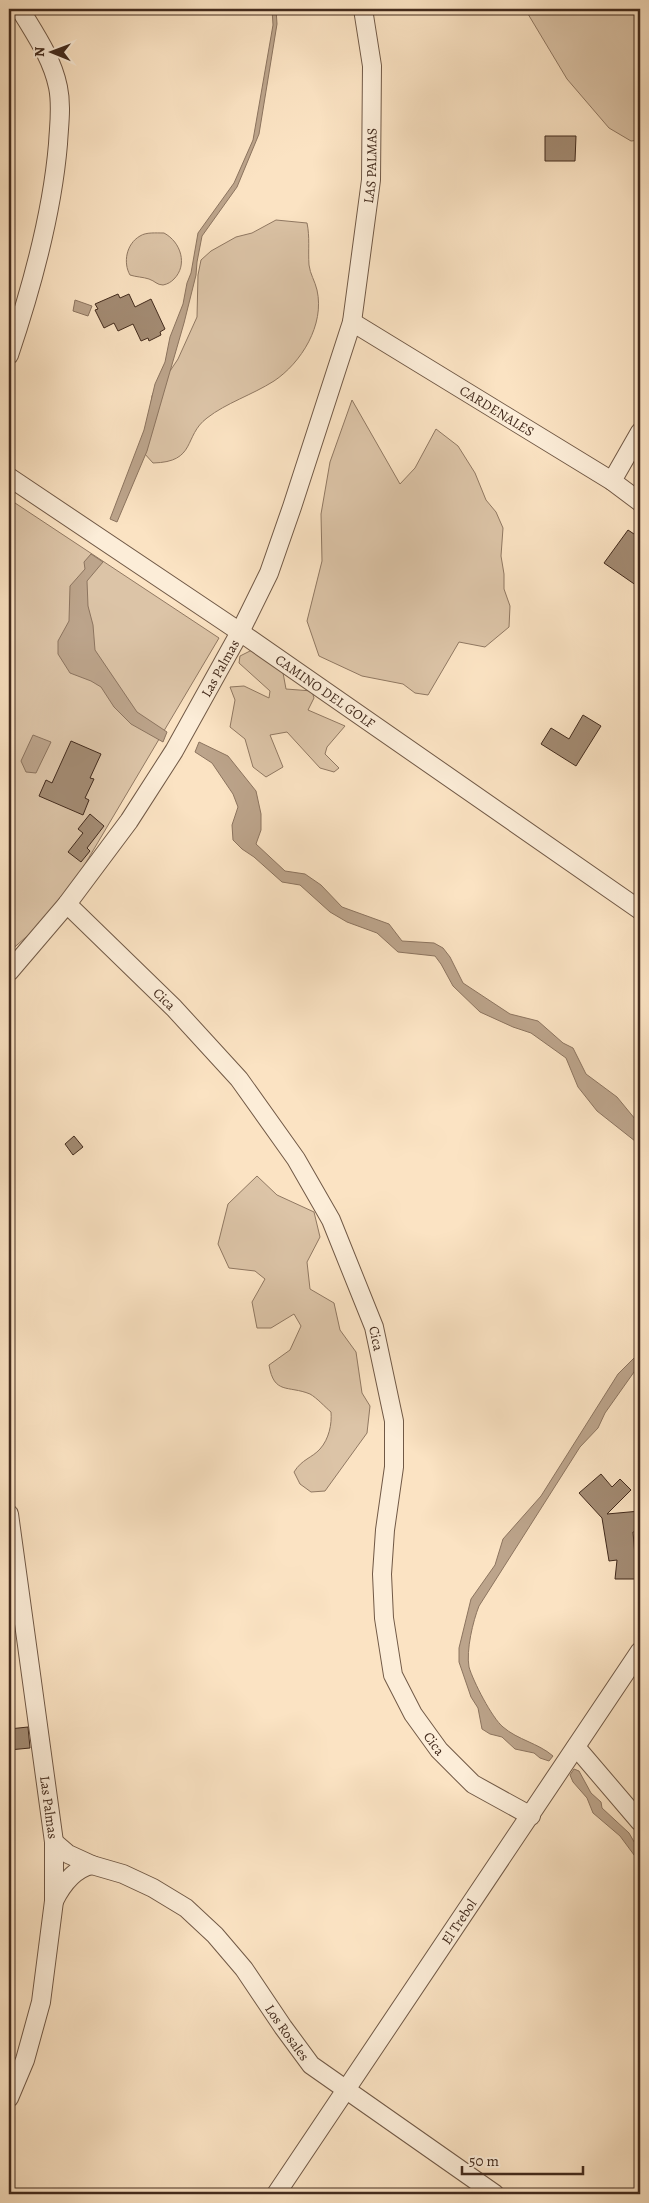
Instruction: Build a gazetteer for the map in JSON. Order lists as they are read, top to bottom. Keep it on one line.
{"streets":{"street":["LAS PALMAS","CARDENALES","Las Palmas","CAMINO DEL GOLF","Cica","El Trebol","Los Rosales"]},"crossings":[["LAS PALMAS","CARDENALES"],["LAS PALMAS","Las Palmas"],["CARDENALES","Las Palmas"],["Las Palmas","CAMINO DEL GOLF"],["Las Palmas","Cica"],["Las Palmas","Los Rosales"],["Cica","El Trebol"],["El Trebol","Los Rosales"]],"scale_bar":"50 m","north":"left"}
